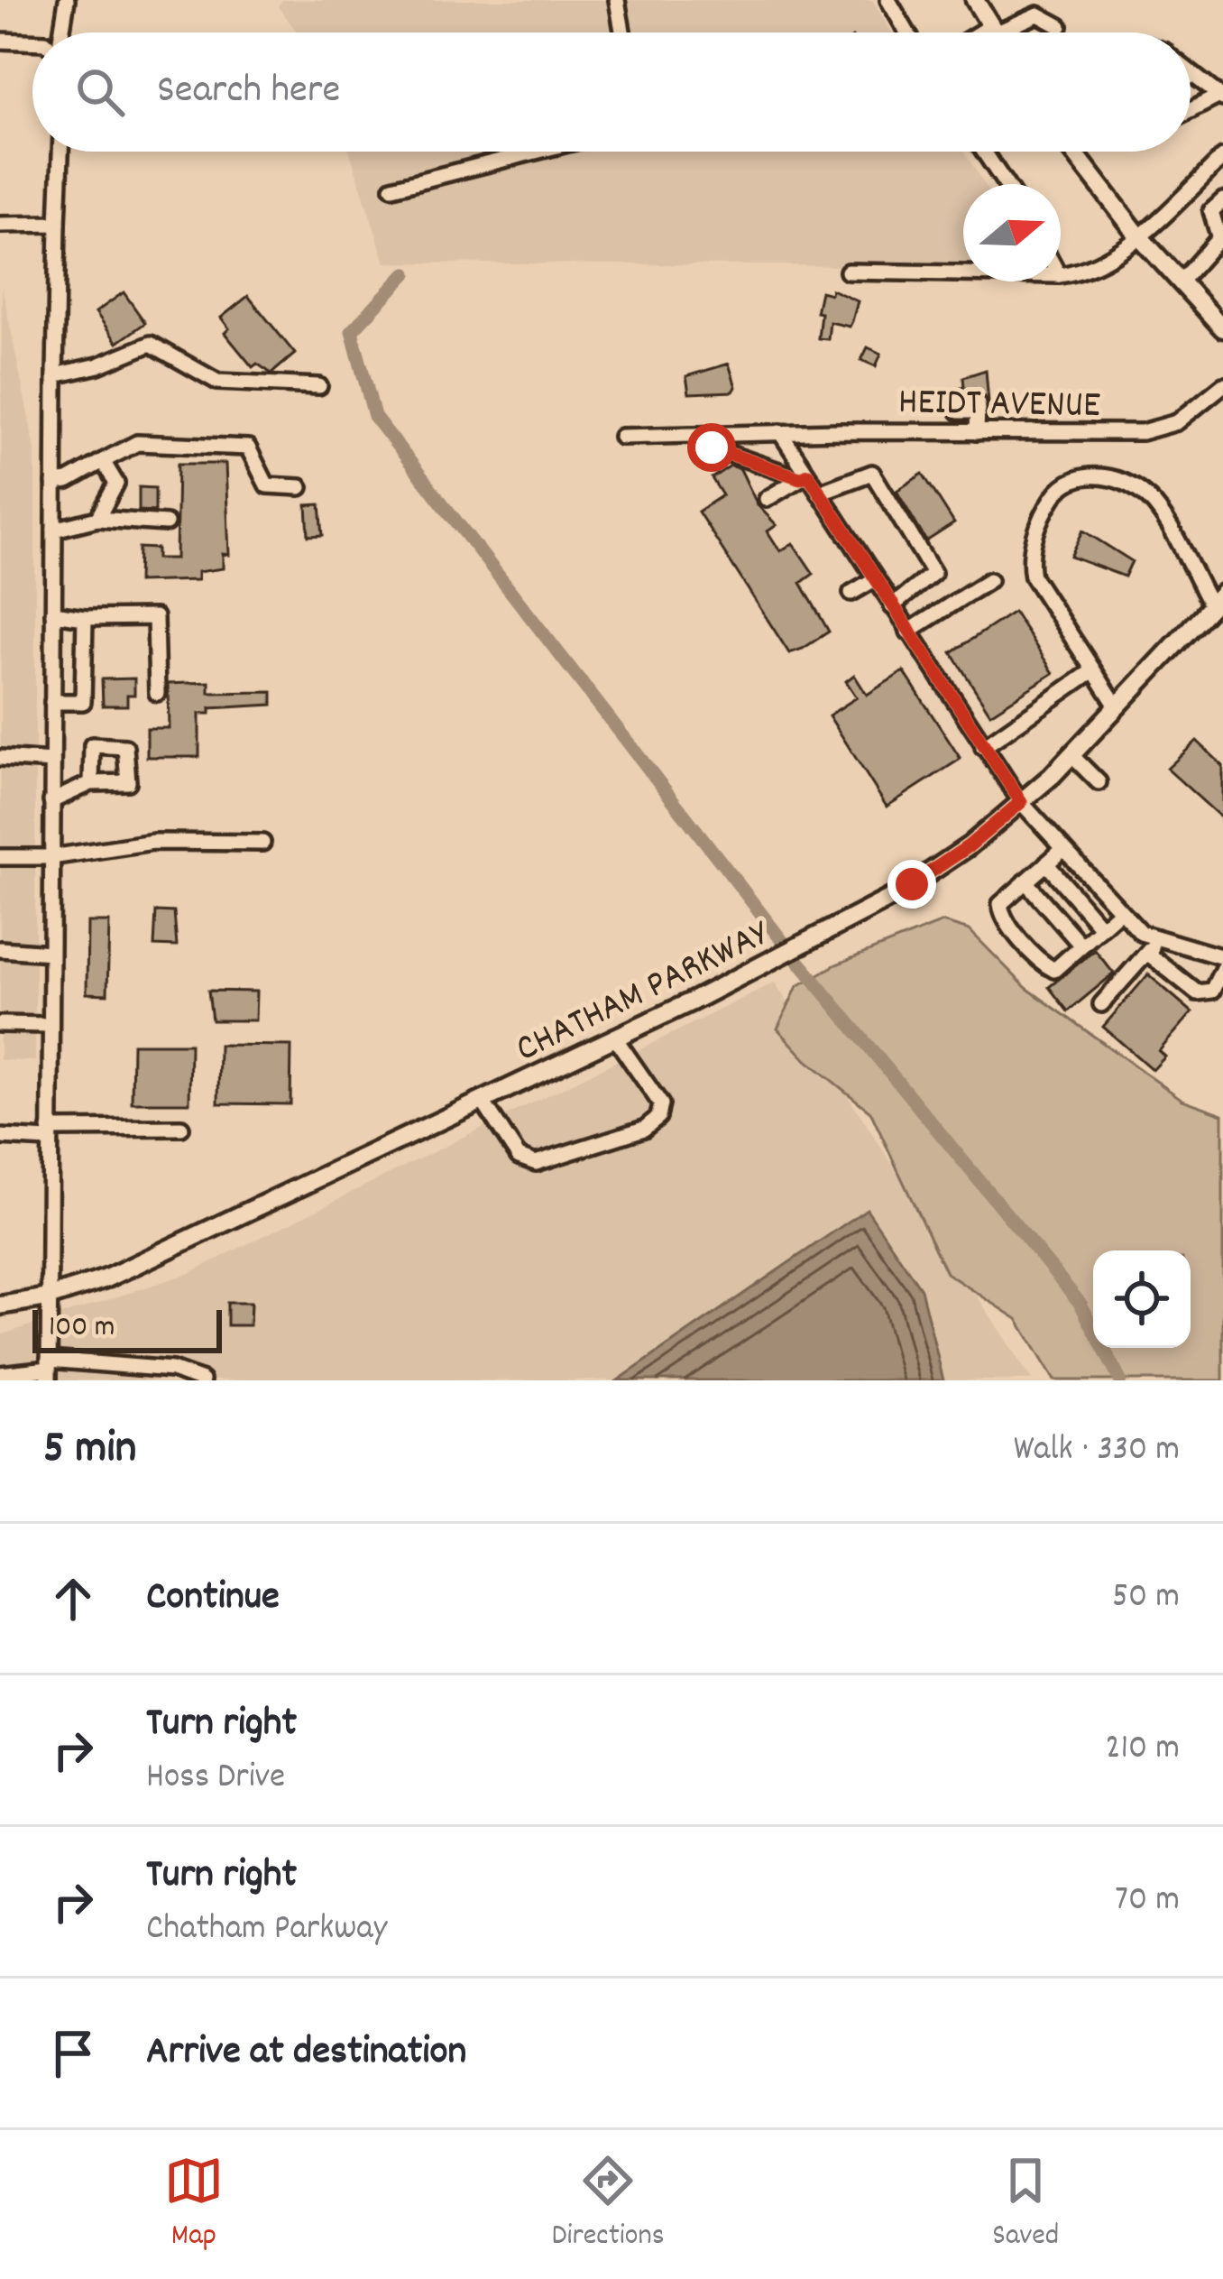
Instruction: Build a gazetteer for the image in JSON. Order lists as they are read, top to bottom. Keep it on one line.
{"streets":{"main road":["CHATHAM PARKWAY"],"street":["HEIDT AVENUE"]},"scale_bar":"100 m","north":"right","page":{"search":"Search here","scale":"100 m","heading":["5 min","Walk · 330 m"],"list":[["Continue","50 m"],["Turn right","Hoss Drive","210 m"],["Turn right","Chatham Parkway","70 m"],"Arrive at destination"],"nav":["Map","Directions","Saved"]}}
